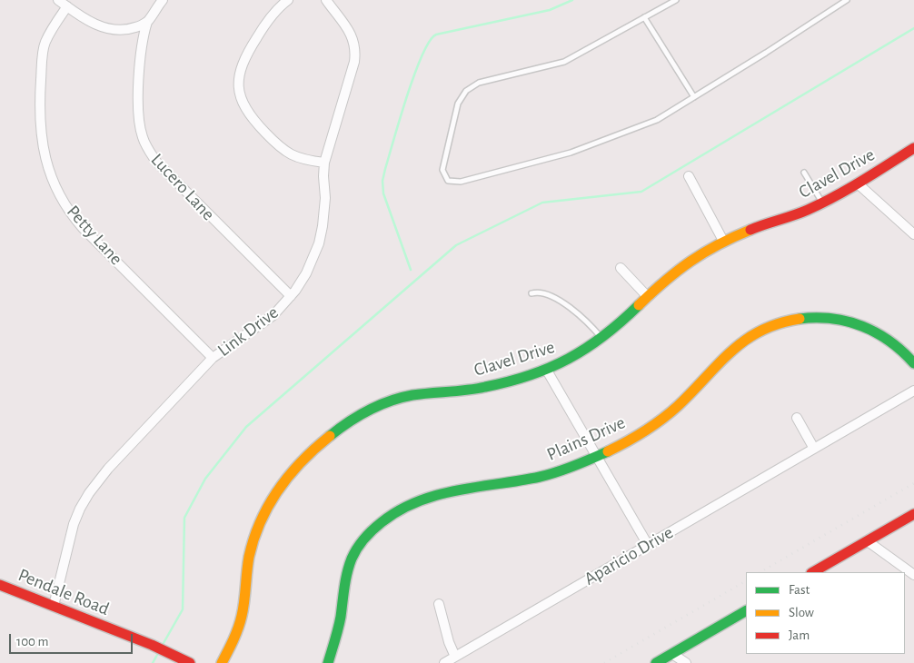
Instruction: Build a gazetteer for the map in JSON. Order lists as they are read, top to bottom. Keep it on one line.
{"streets":{"street":["Clavel Drive","Lucero Lane","Petty Lane","Link Drive","Plains Drive","Aparicio Drive","Pendale Road"]},"crossings":[["Lucero Lane","Link Drive"],["Petty Lane","Link Drive"],["Link Drive","Pendale Road"]],"legend":["Fast","Slow","Jam"],"scale_bar":"100 m"}
